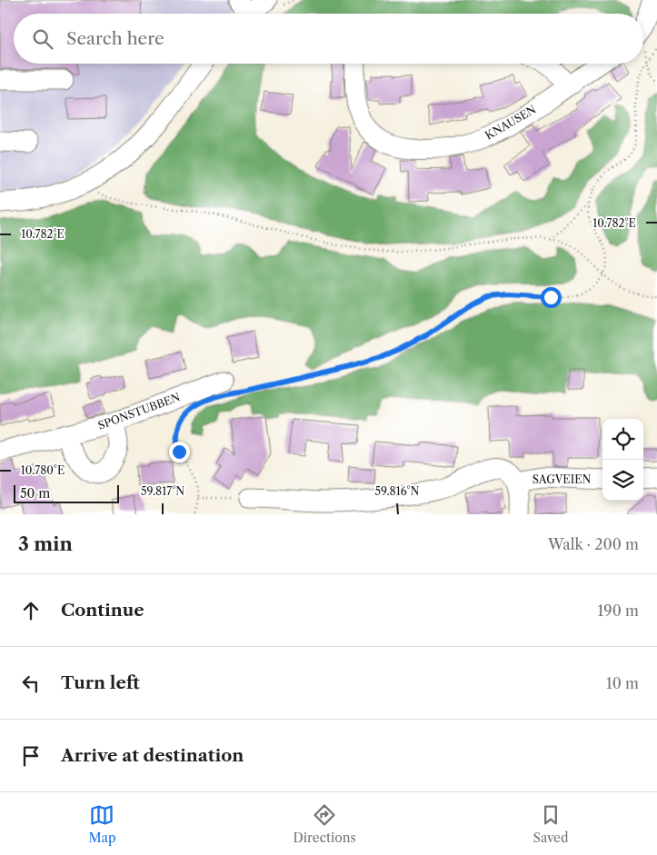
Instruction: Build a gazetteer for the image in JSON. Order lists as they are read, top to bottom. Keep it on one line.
{"streets":{"street":["KNAUSEN","SPONSTUBBEN","SAGVEIEN"]},"scale_bar":"50 m","page":{"search":"Search here","scale":"50 m","heading":["3 min","Walk · 200 m"],"list":[["Continue","190 m"],["Turn left","10 m"],"Arrive at destination"],"nav":["Map","Directions","Saved"]},"coordinates":["10.782°E","10.780°E","59.817°N","59.816°N"]}
